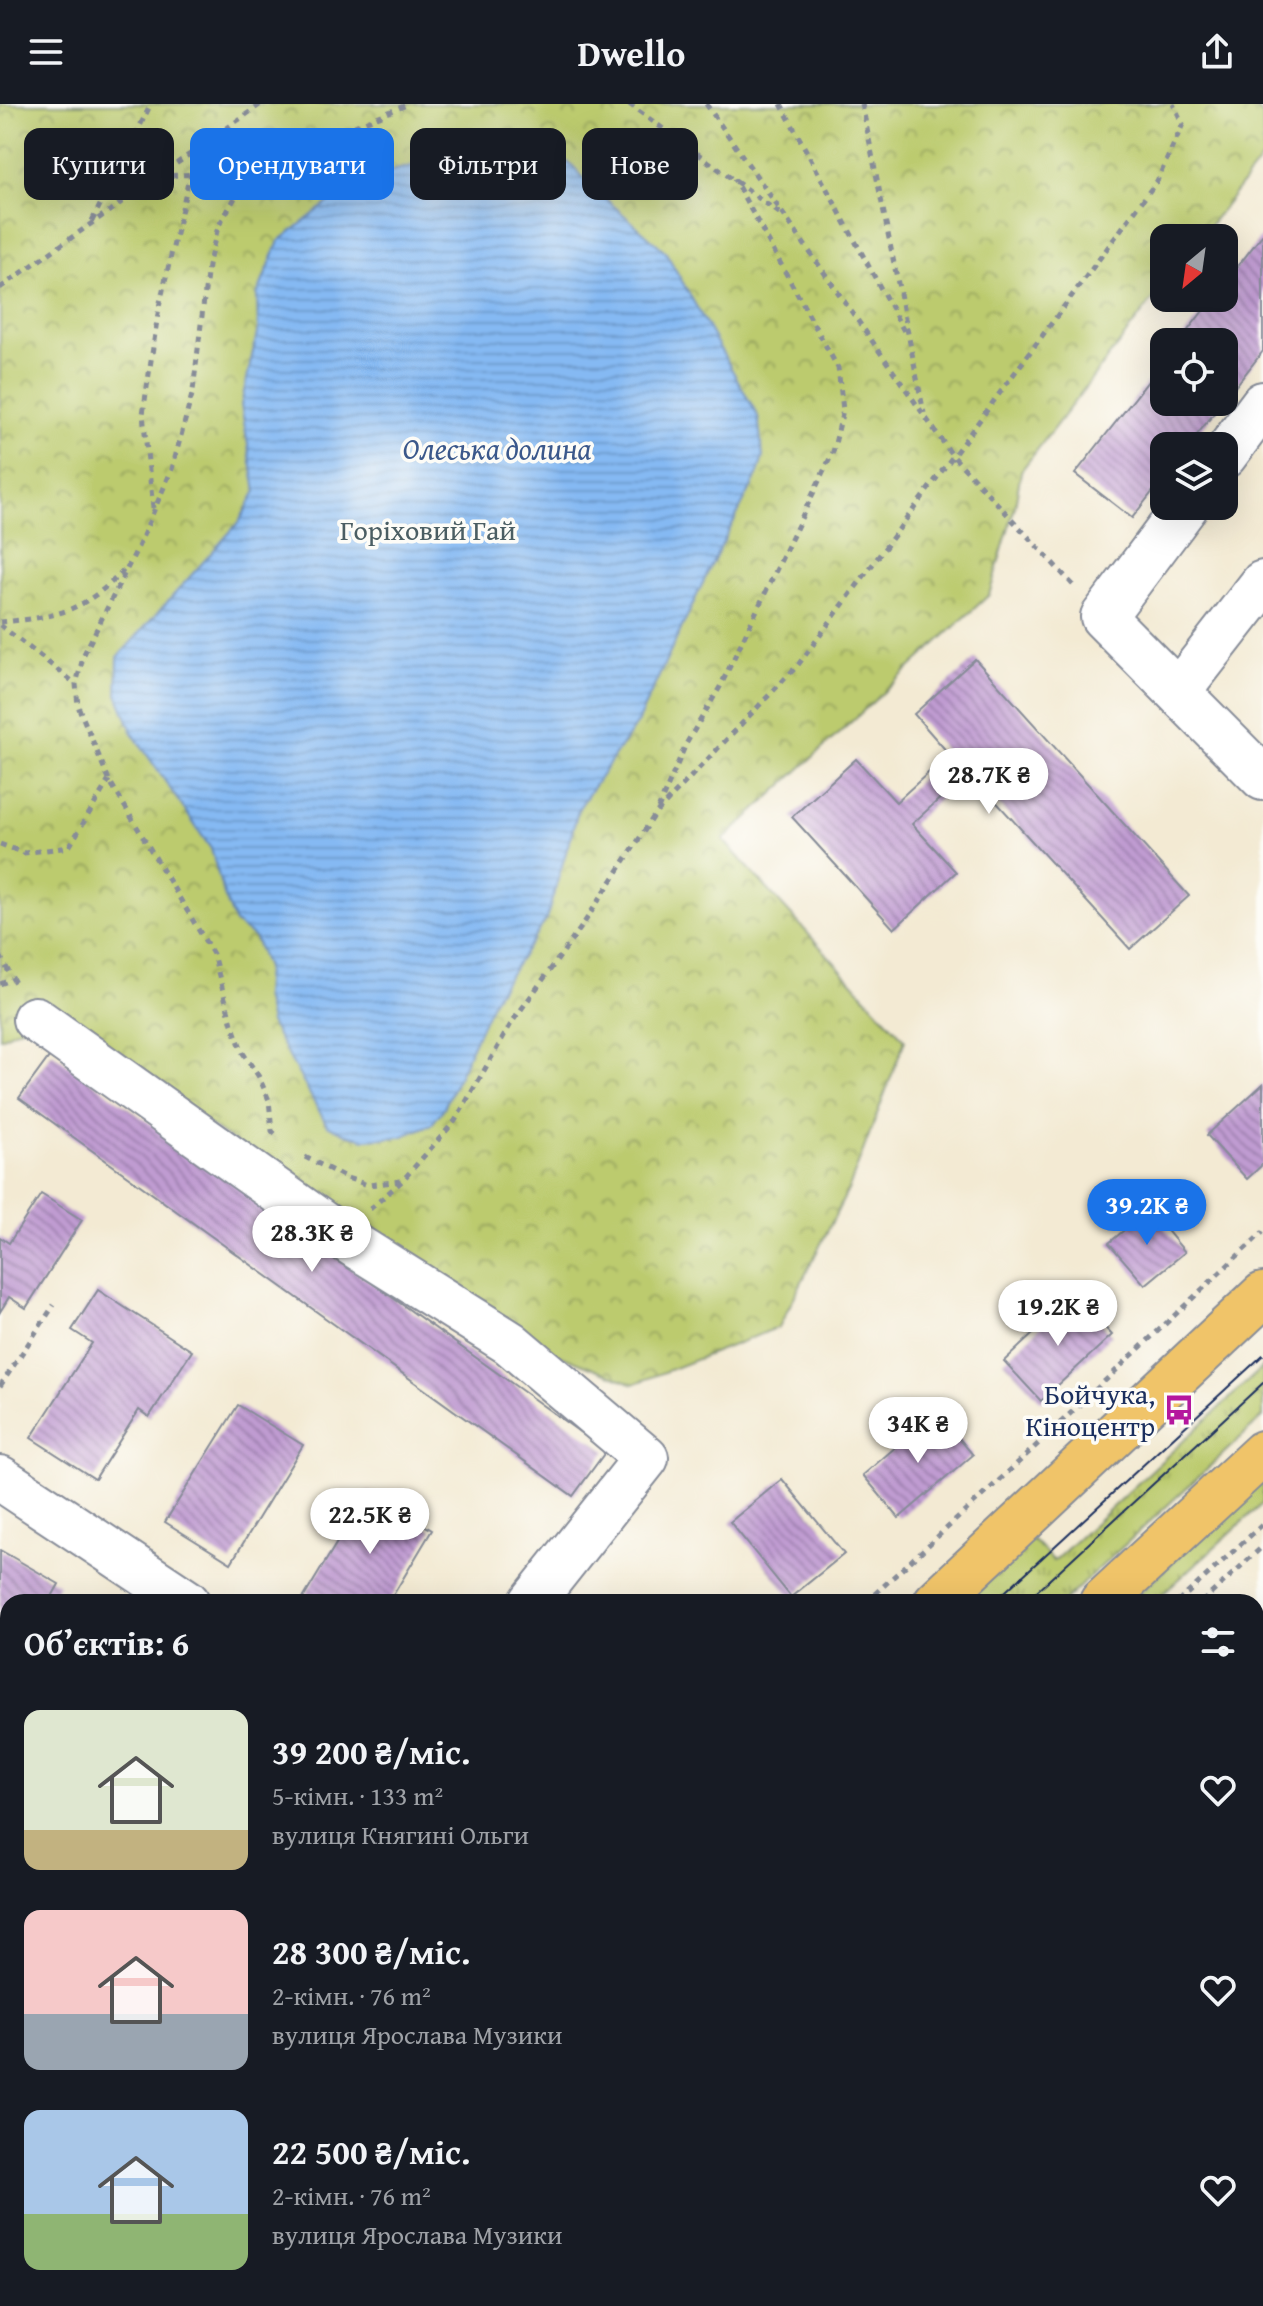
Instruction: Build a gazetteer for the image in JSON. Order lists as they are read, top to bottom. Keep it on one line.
{"water":["Олеська долина"],"parks":["Горіховий Гай"],"places":{"bus stop":["Бойчука, Кіноцентр"]},"north":"bottom left","page":{"header":"Dwello","chip":["Купити","Орендувати","Фільтри","Нове"],"price":["28.7K ₴","39.2K ₴","28.3K ₴","19.2K ₴","34K ₴","22.5K ₴"],"heading":"Об’єктів: 6","list":[{"name":"39 200 ₴/міс.","note":"5-кімн. · 133 m² · вулиця Княгині Ольги"},{"name":"28 300 ₴/міс.","note":"2-кімн. · 76 m² · вулиця Ярослава Музики"},{"name":"22 500 ₴/міс.","note":"2-кімн. · 76 m² · вулиця Ярослава Музики"}]}}
